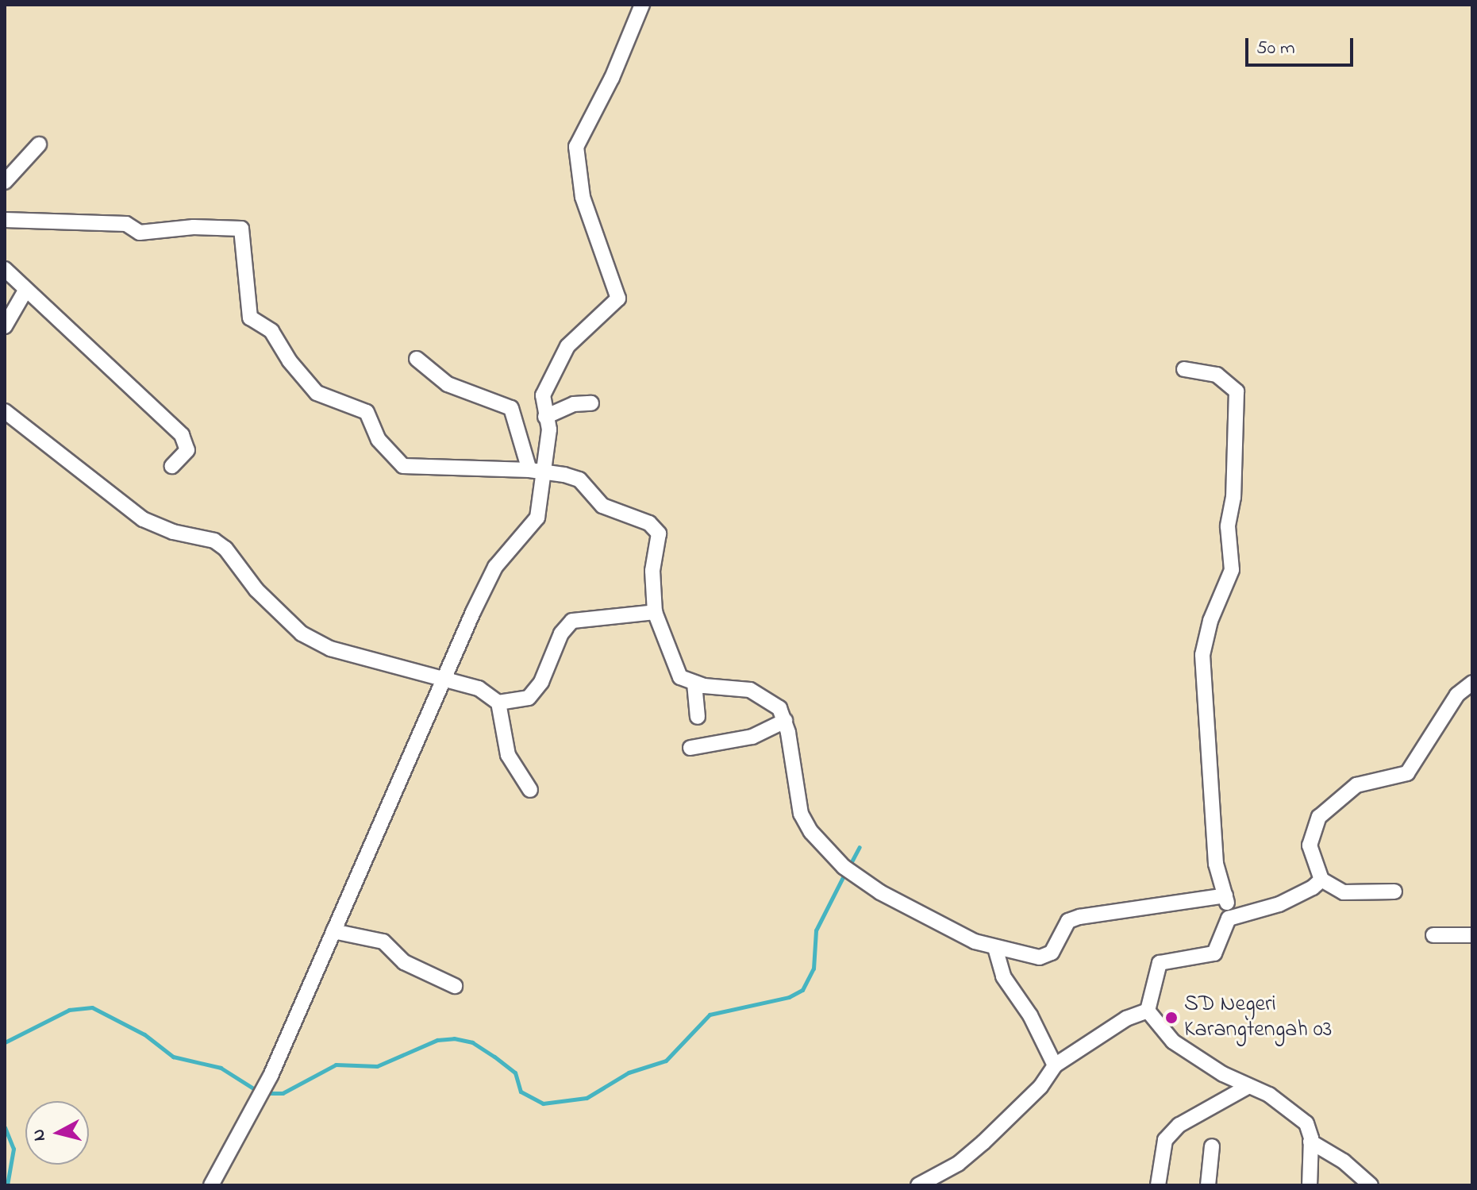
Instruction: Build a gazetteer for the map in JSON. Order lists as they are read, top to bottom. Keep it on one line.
{"places":["SD Negeri Karangtengah 03"],"scale_bar":"50 m","north":"left"}
